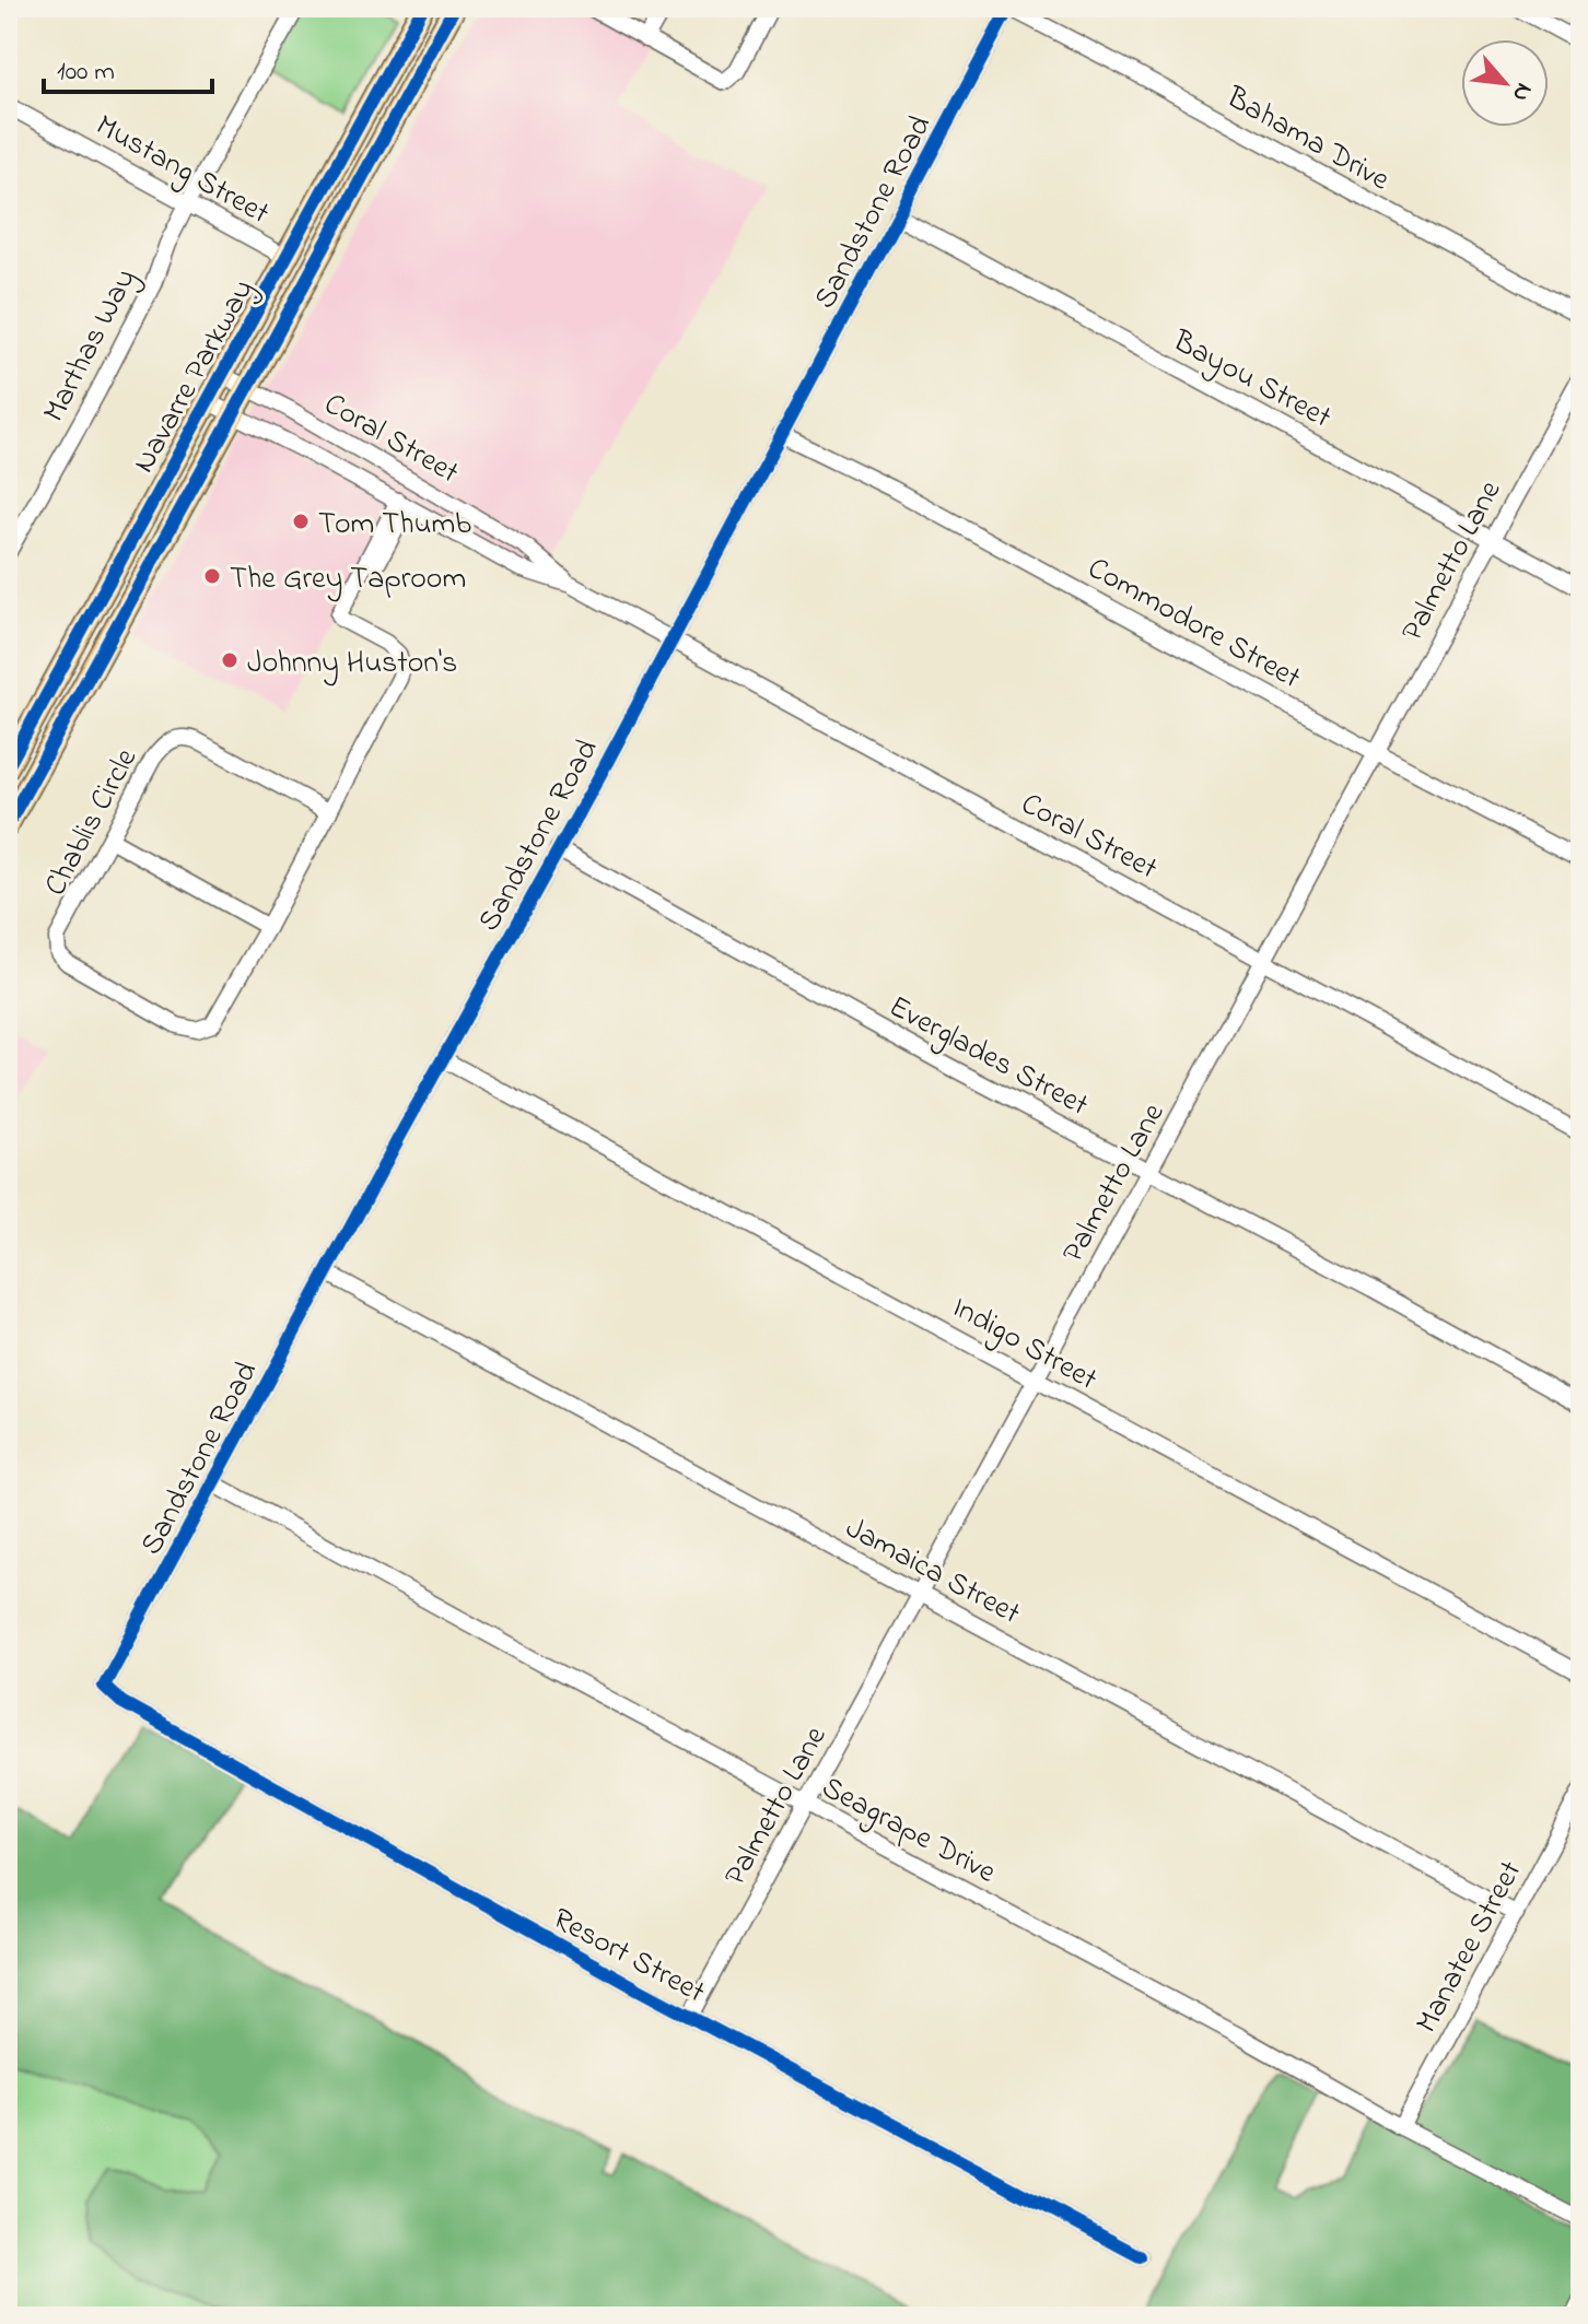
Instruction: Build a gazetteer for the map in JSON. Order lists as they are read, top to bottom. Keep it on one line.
{"streets":{"highway":["Navarre Parkway"],"street":["Bahama Drive","Mustang Street","Sandstone Road","Marthas Way","Bayou Street","Coral Street","Palmetto Lane","Commodore Street","Chablis Circle","Everglades Street","Indigo Street","Jamaica Street","Seagrape Drive","Manatee Street","Resort Street"]},"crossings":[["Bahama Drive","Sandstone Road"],["Mustang Street","Marthas Way"],["Mustang Street","Navarre Parkway"],["Sandstone Road","Bayou Street"],["Sandstone Road","Coral Street"],["Sandstone Road","Commodore Street"],["Sandstone Road","Everglades Street"],["Sandstone Road","Indigo Street"],["Sandstone Road","Jamaica Street"],["Sandstone Road","Seagrape Drive"],["Sandstone Road","Resort Street"],["Navarre Parkway","Coral Street"],["Bayou Street","Palmetto Lane"],["Coral Street","Palmetto Lane"],["Coral Street","Chablis Circle"],["Palmetto Lane","Commodore Street"],["Palmetto Lane","Everglades Street"],["Palmetto Lane","Indigo Street"],["Palmetto Lane","Jamaica Street"],["Palmetto Lane","Seagrape Drive"],["Palmetto Lane","Resort Street"],["Jamaica Street","Manatee Street"],["Seagrape Drive","Manatee Street"]],"places":["Tom Thumb","The Grey Taproom","Johnny Huston's"],"scale_bar":"100 m","north":"bottom right"}
